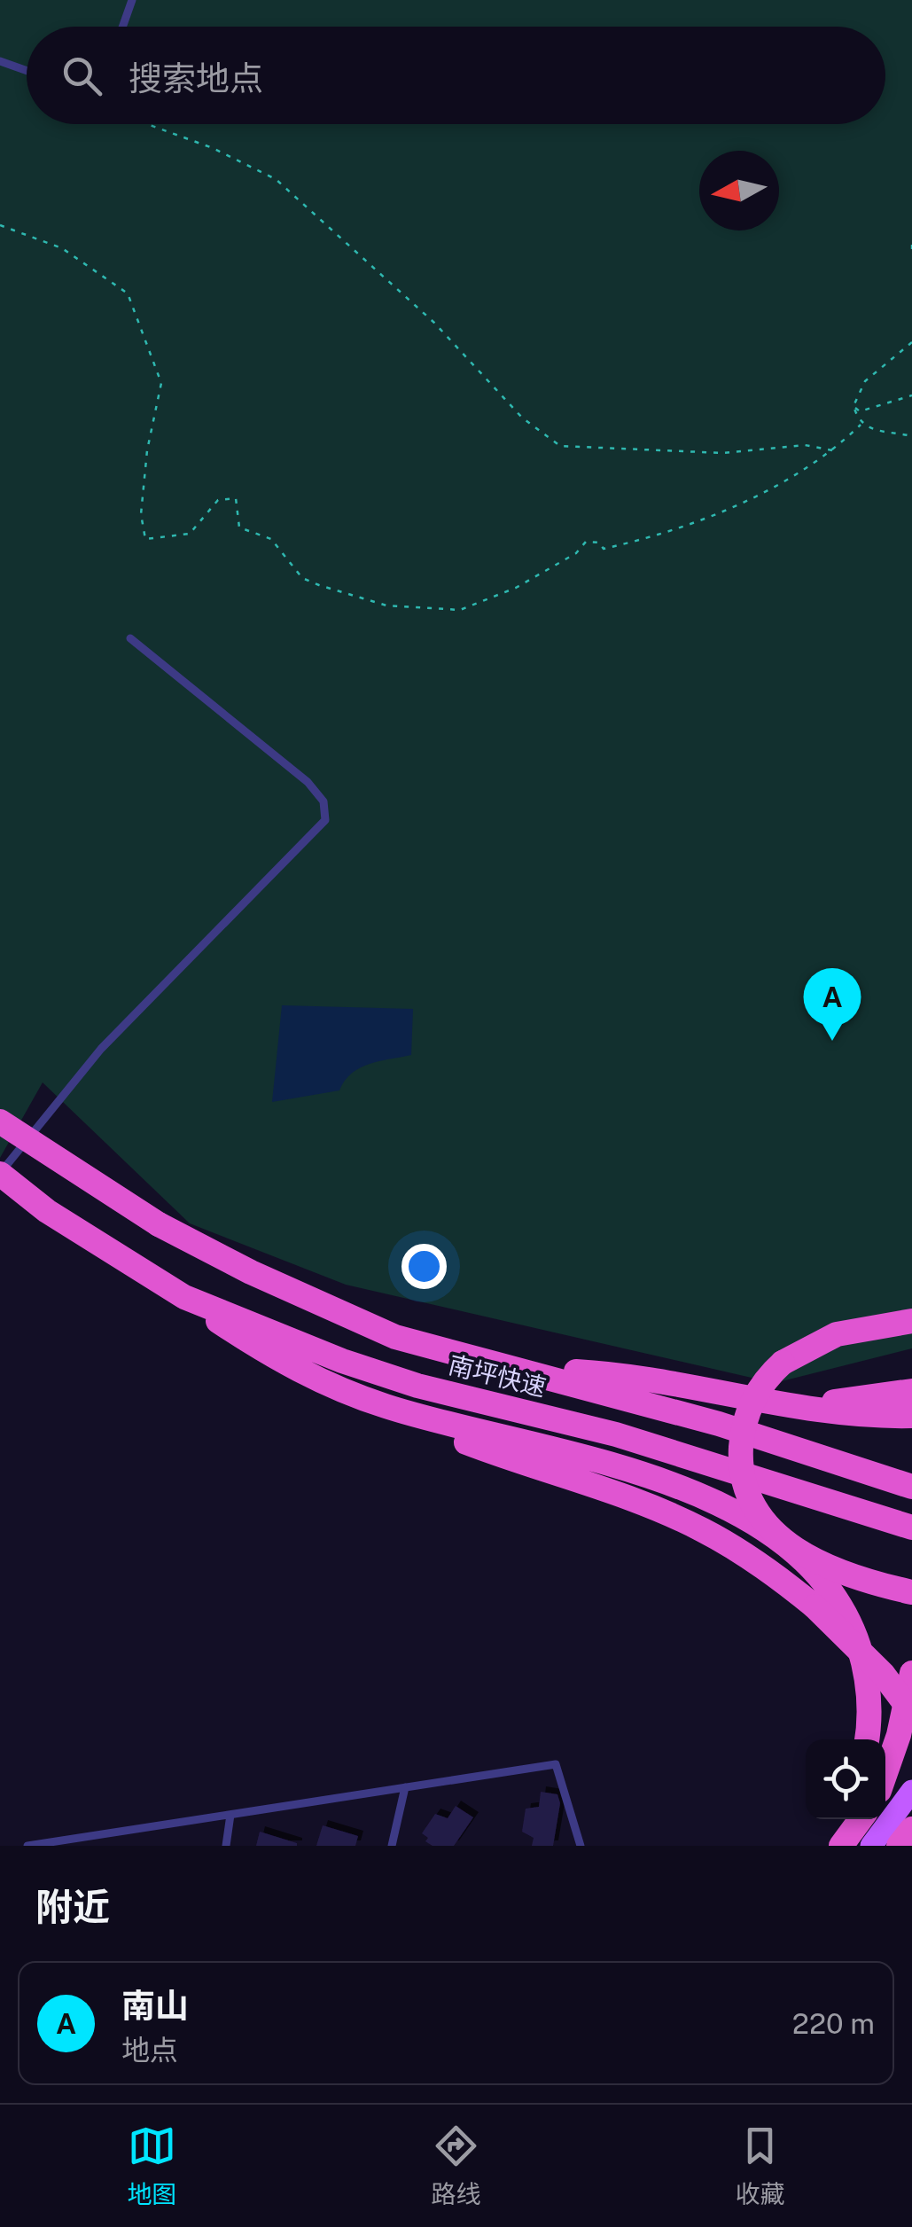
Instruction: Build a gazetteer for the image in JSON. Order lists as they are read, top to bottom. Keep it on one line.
{"streets":{"highway":["南坪快速"]},"north":"left","page":{"search":"搜索地点","pins":"A","heading":"附近","list":[{"mark":"A","name":"南山","note":"地点","value":"220 m"}],"nav":["地图","路线","收藏"]}}
